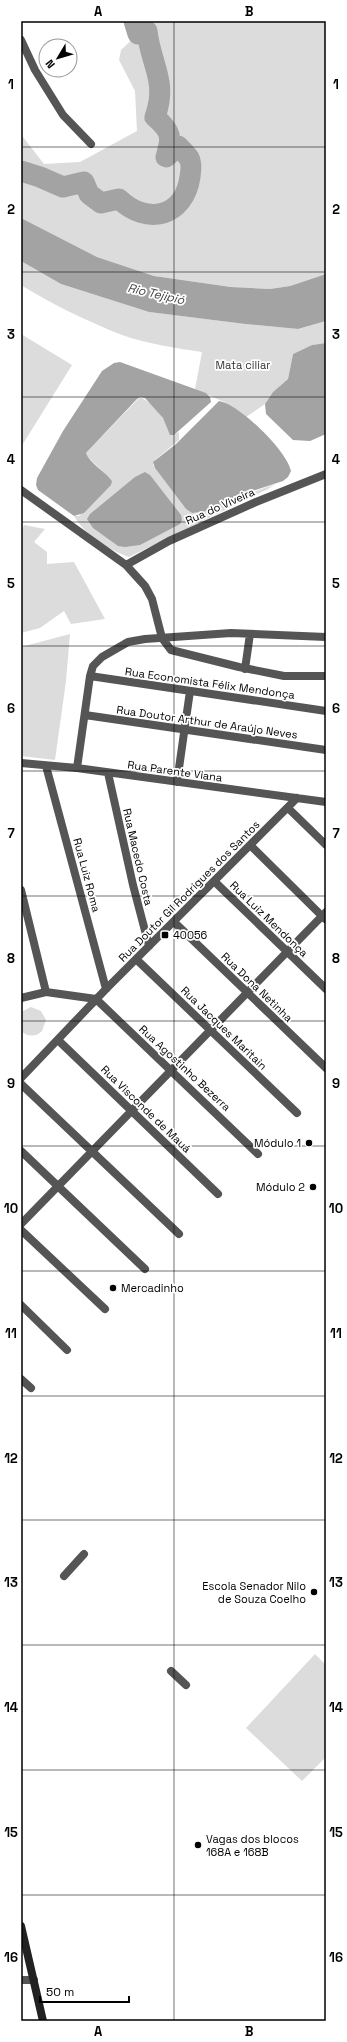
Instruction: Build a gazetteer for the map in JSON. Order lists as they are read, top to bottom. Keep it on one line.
{"streets":{"street":["Rua do Viveira","Rua Economista Félix Mendonça","Rua Doutor Arthur de Araújo Neves","Rua Parente Viana","Rua Macedo Costa","Rua Luiz Roma","Rua Doutor Gil Rodrigues dos Santos","Rua Luiz Mendonça","Rua Dona Netinha","Rua Jacques Maritain","Rua Agostinho Bezerra","Rua Visconde de Mauá"]},"crossings":[["Rua Parente Viana","Rua Macedo Costa"],["Rua Parente Viana","Rua Luiz Roma"],["Rua Parente Viana","Rua Doutor Gil Rodrigues dos Santos"],["Rua Macedo Costa","Rua Doutor Gil Rodrigues dos Santos"],["Rua Luiz Roma","Rua Doutor Gil Rodrigues dos Santos"],["Rua Doutor Gil Rodrigues dos Santos","Rua Luiz Mendonça"],["Rua Doutor Gil Rodrigues dos Santos","Rua Dona Netinha"],["Rua Doutor Gil Rodrigues dos Santos","Rua Jacques Maritain"],["Rua Doutor Gil Rodrigues dos Santos","Rua Agostinho Bezerra"],["Rua Doutor Gil Rodrigues dos Santos","Rua Visconde de Mauá"]],"water":["Rio Tejipió"],"parks":["Mata ciliar"],"places":{"transit":["40056"],"other":["Módulo 1","Módulo 2","Mercadinho","Escola Senador Nilo de Souza Coelho","Vagas dos blocos 168A e 168B"]},"scale_bar":"50 m","north":"bottom left","grid":{"columns":["A","B"],"rows":["1","2","3","4","5","6","7","8","9","10","11","12","13","14","15","16"]}}
